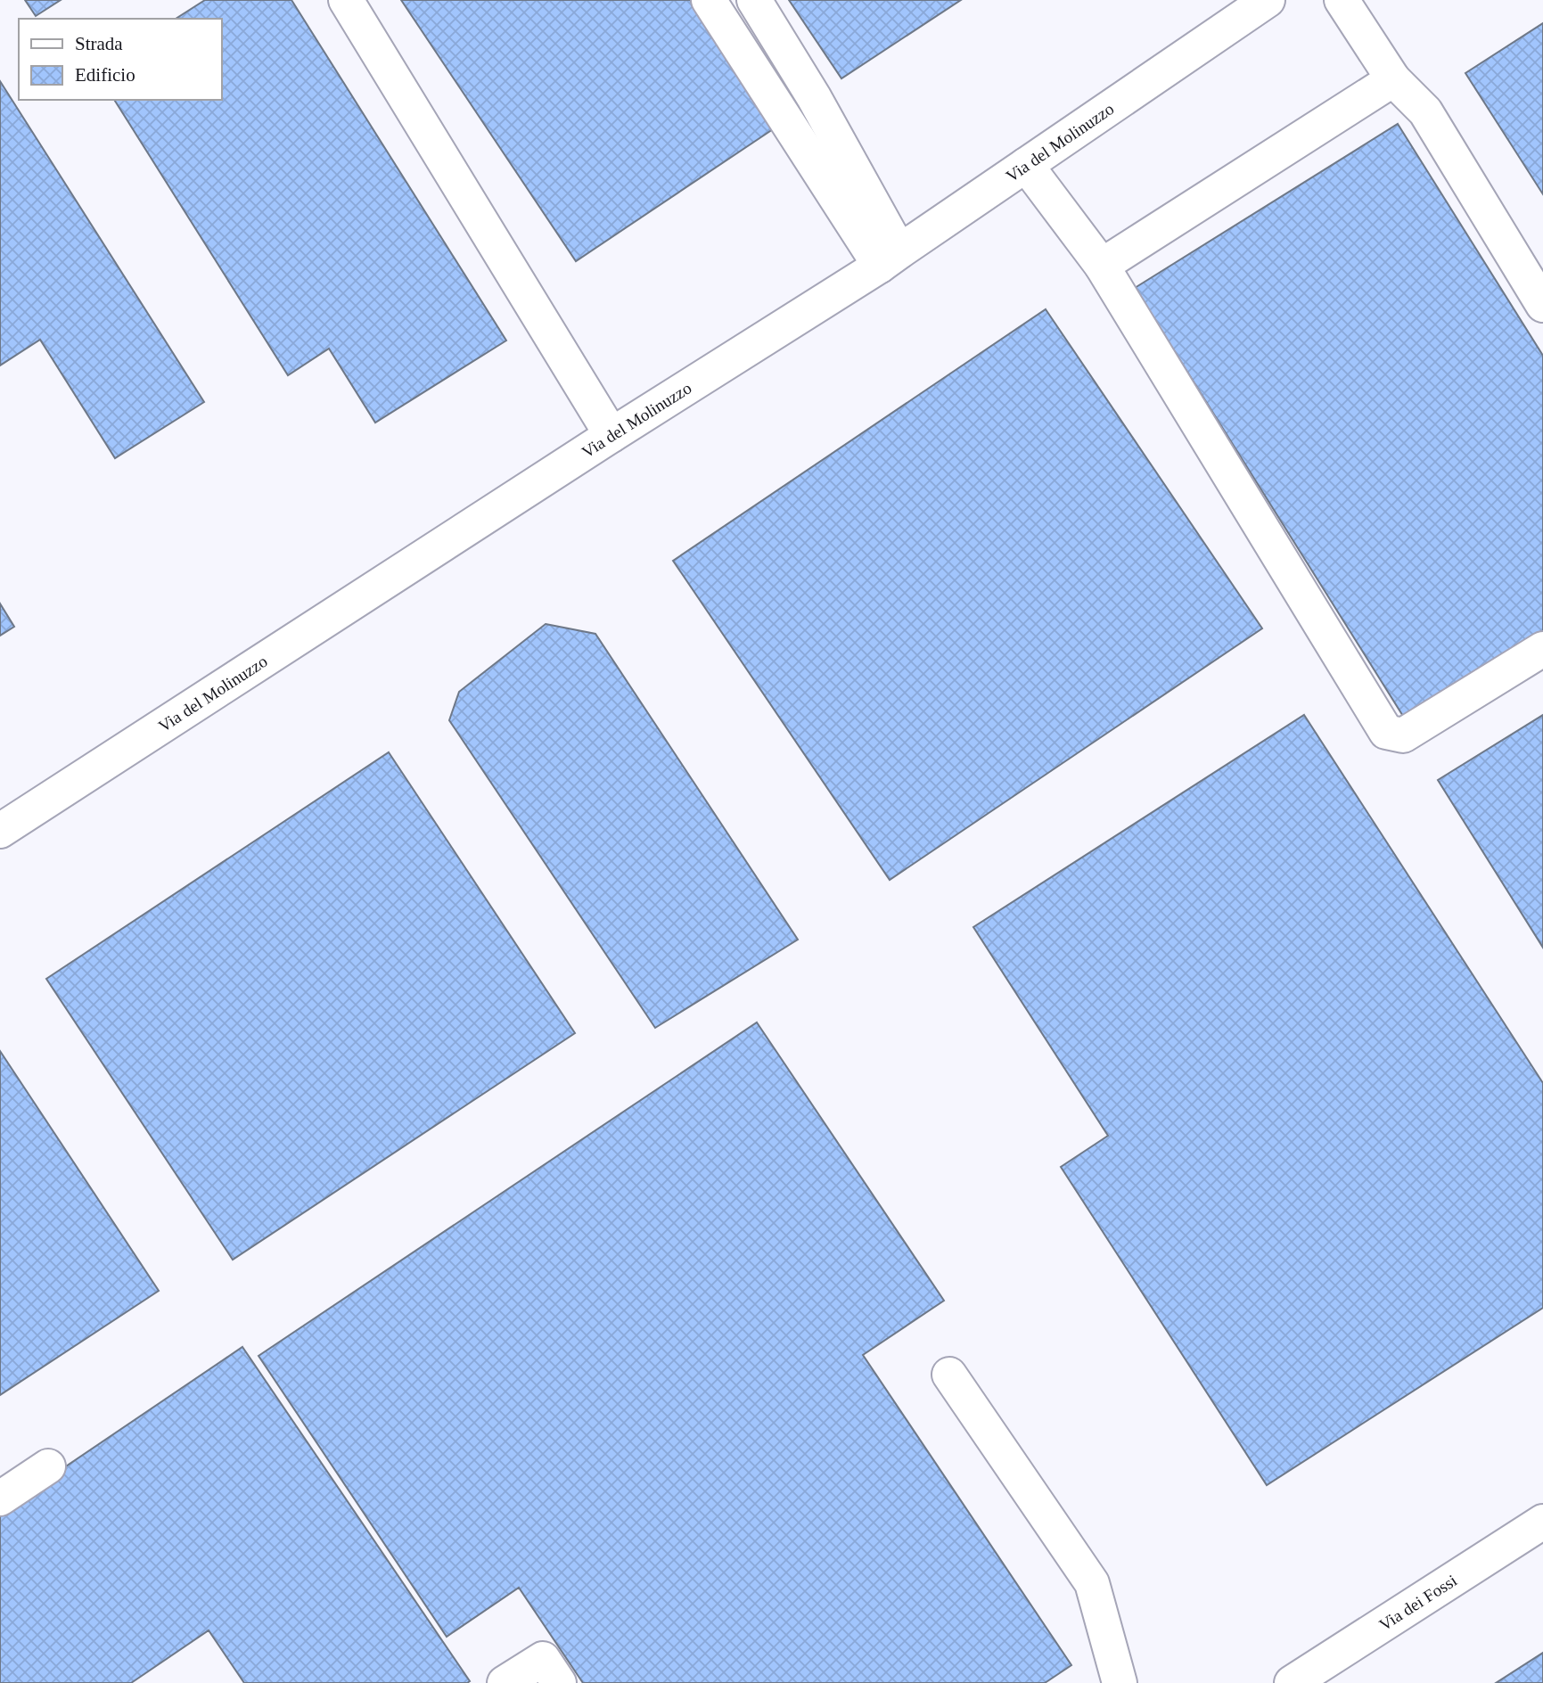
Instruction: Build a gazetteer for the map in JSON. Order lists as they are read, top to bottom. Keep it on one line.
{"streets":{"street":["Via del Molinuzzo","Via dei Fossi"]},"legend":["Strada","Edificio"]}
